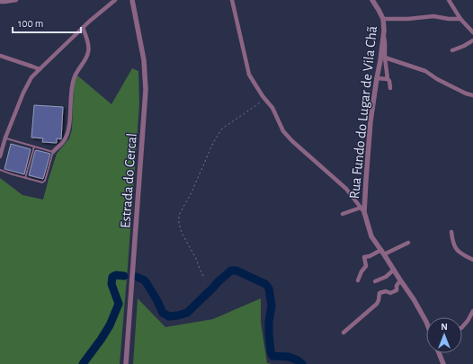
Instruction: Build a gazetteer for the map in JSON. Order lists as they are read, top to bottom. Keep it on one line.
{"streets":{"street":["Rua Fundo do Lugar de Vila Chã","Estrada do Cercal"]},"scale_bar":"100 m","north":"top"}
